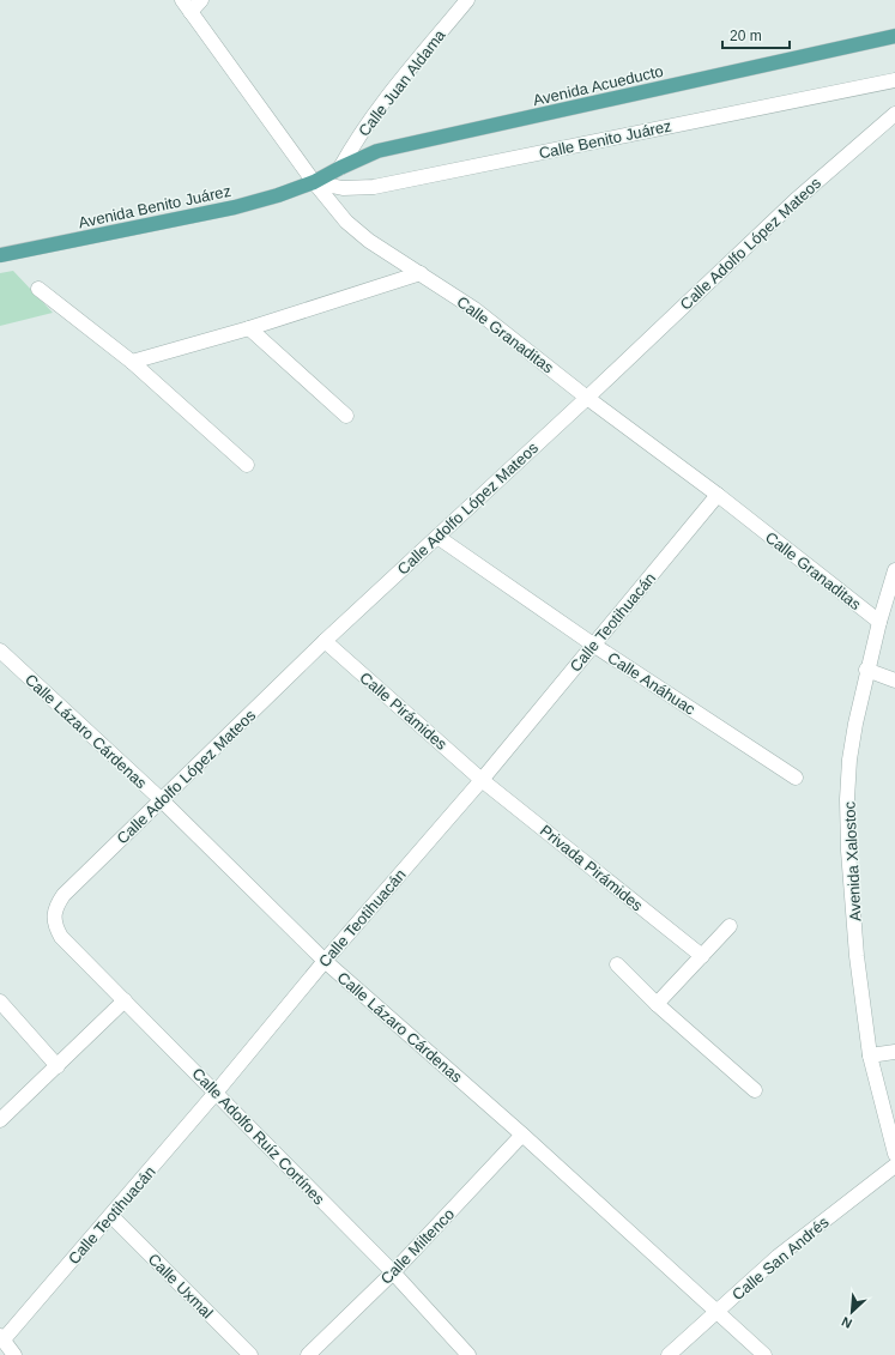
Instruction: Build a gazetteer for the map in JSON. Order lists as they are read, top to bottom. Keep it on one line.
{"streets":{"main road":["Avenida Acueducto","Avenida Benito Juárez"],"street":["Calle Juan Aldama","Calle Benito Juárez","Calle Adolfo López Mateos","Calle Granaditas","Calle Teotihuacán","Calle Anáhuac","Calle Pirámides","Calle Lázaro Cárdenas","Avenida Xalostoc","Privada Pirámides","Calle Adolfo Ruíz Cortínes","Calle Miltenco","Calle San Andrés","Calle Uxmal"]},"crossings":[["Calle Juan Aldama","Avenida Acueducto"],["Avenida Acueducto","Calle Benito Juárez"],["Avenida Acueducto","Avenida Benito Juárez"],["Avenida Acueducto","Calle Granaditas"],["Calle Benito Juárez","Avenida Benito Juárez"],["Calle Benito Juárez","Calle Granaditas"],["Avenida Benito Juárez","Calle Granaditas"],["Calle Adolfo López Mateos","Calle Granaditas"],["Calle Adolfo López Mateos","Calle Anáhuac"],["Calle Adolfo López Mateos","Calle Pirámides"],["Calle Adolfo López Mateos","Calle Lázaro Cárdenas"],["Calle Adolfo López Mateos","Calle Adolfo Ruíz Cortínes"],["Calle Granaditas","Calle Teotihuacán"],["Calle Granaditas","Avenida Xalostoc"],["Calle Teotihuacán","Calle Anáhuac"],["Calle Teotihuacán","Calle Pirámides"],["Calle Teotihuacán","Calle Lázaro Cárdenas"],["Calle Teotihuacán","Privada Pirámides"],["Calle Teotihuacán","Calle Adolfo Ruíz Cortínes"],["Calle Teotihuacán","Calle Uxmal"],["Calle Pirámides","Privada Pirámides"],["Calle Lázaro Cárdenas","Calle Miltenco"],["Calle Lázaro Cárdenas","Calle San Andrés"],["Calle Adolfo Ruíz Cortínes","Calle Miltenco"]],"scale_bar":"20 m","north":"bottom left"}
